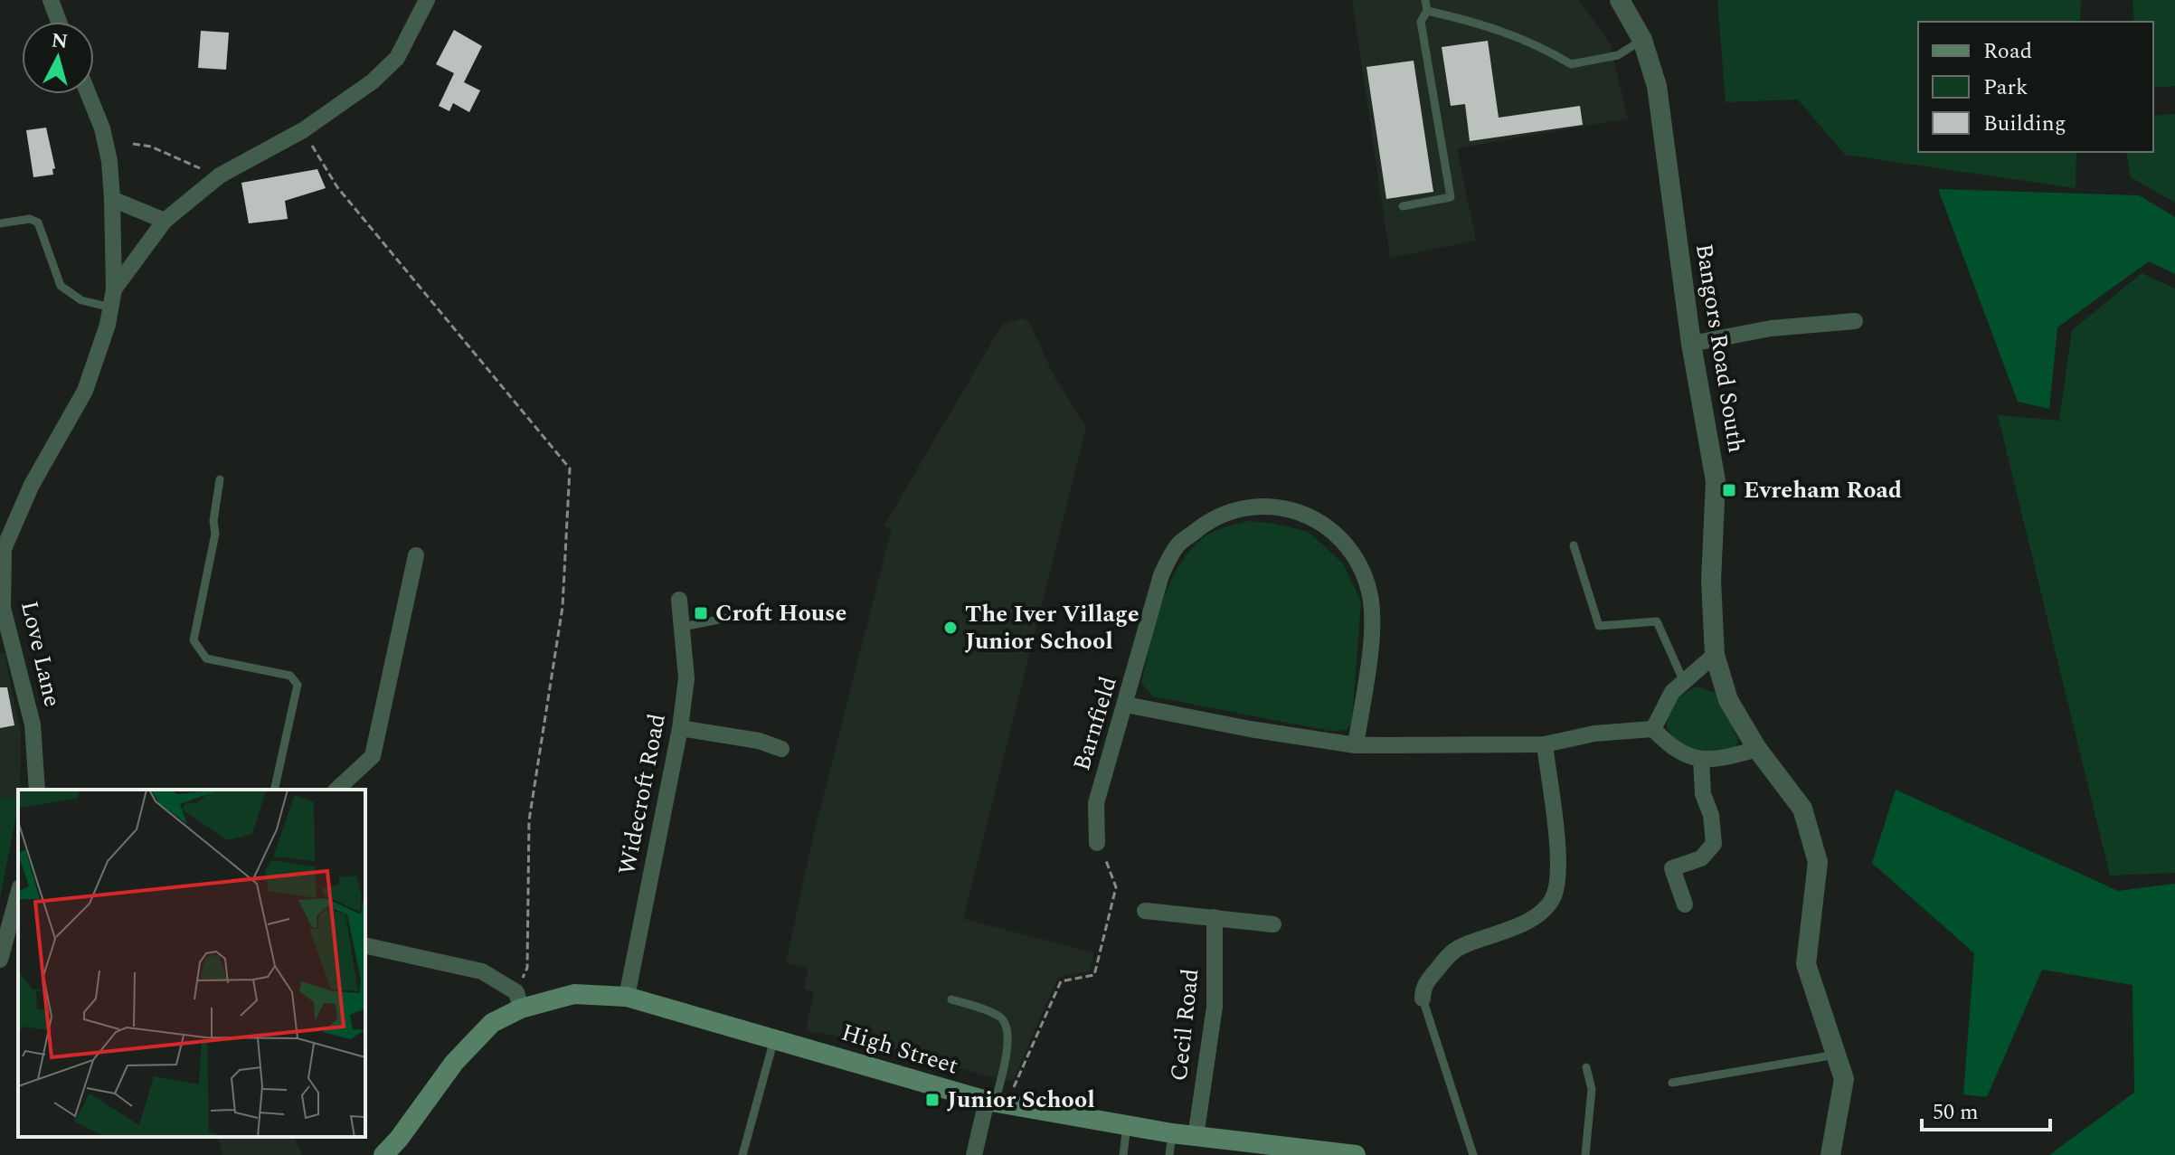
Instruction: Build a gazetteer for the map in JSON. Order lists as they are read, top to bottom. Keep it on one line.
{"streets":{"main road":["High Street"],"street":["Bangors Road South","Love Lane","Barnfield","Widecroft Road","Cecil Road"]},"crossings":[["Widecroft Road","High Street"],["Cecil Road","High Street"]],"places":{"transit":["Evreham Road","Croft House","Junior School"],"other":["The Iver Village Junior School"]},"legend":["Road","Park","Building"],"scale_bar":"50 m","north":"top"}
